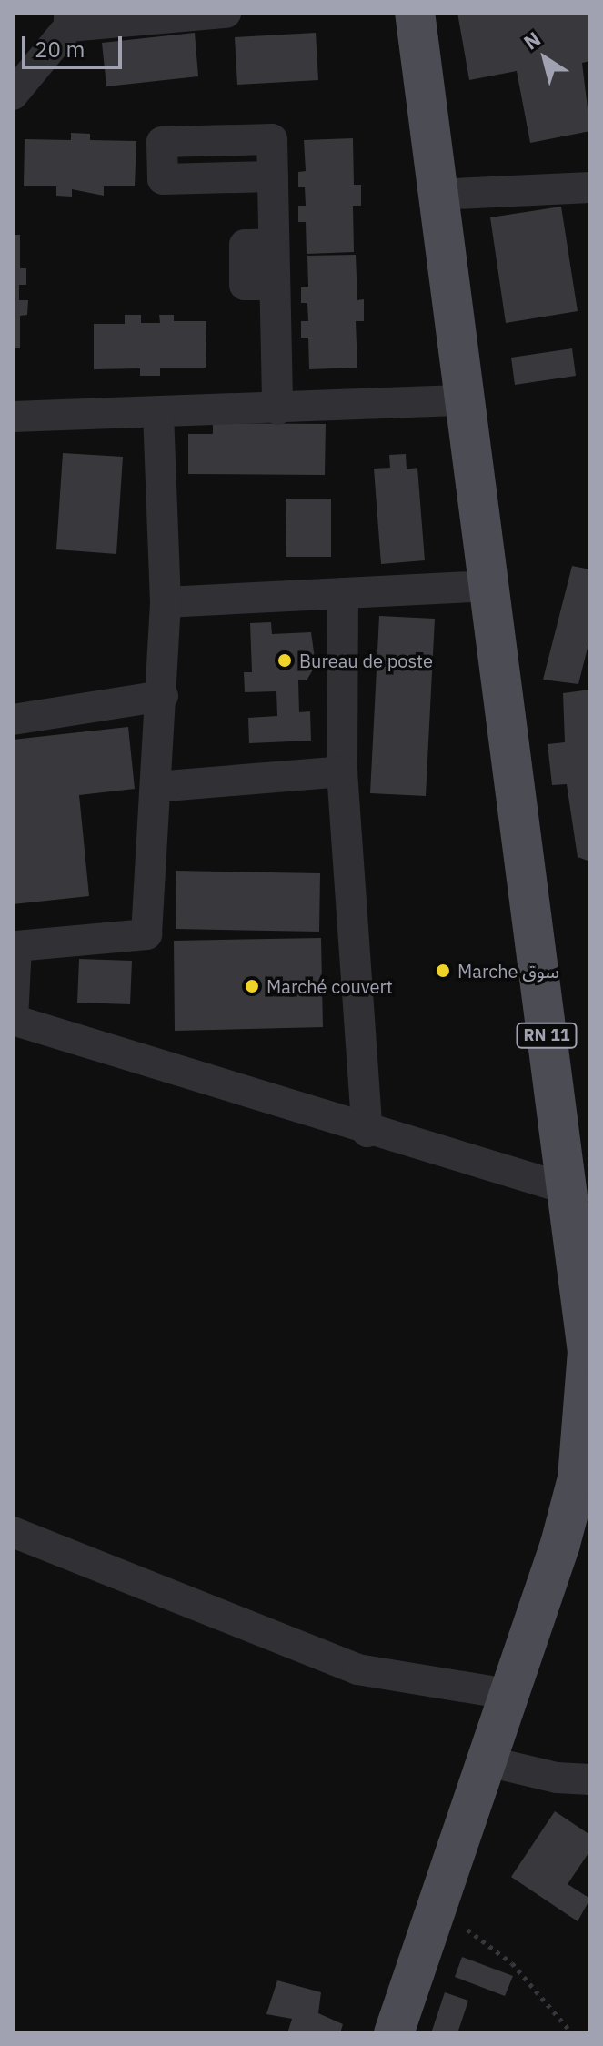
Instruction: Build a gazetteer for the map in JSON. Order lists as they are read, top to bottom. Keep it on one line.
{"streets":{"main road":["RN 11"]},"places":["Bureau de poste","Marche سوق","Marché couvert"],"scale_bar":"20 m","north":"top left"}
